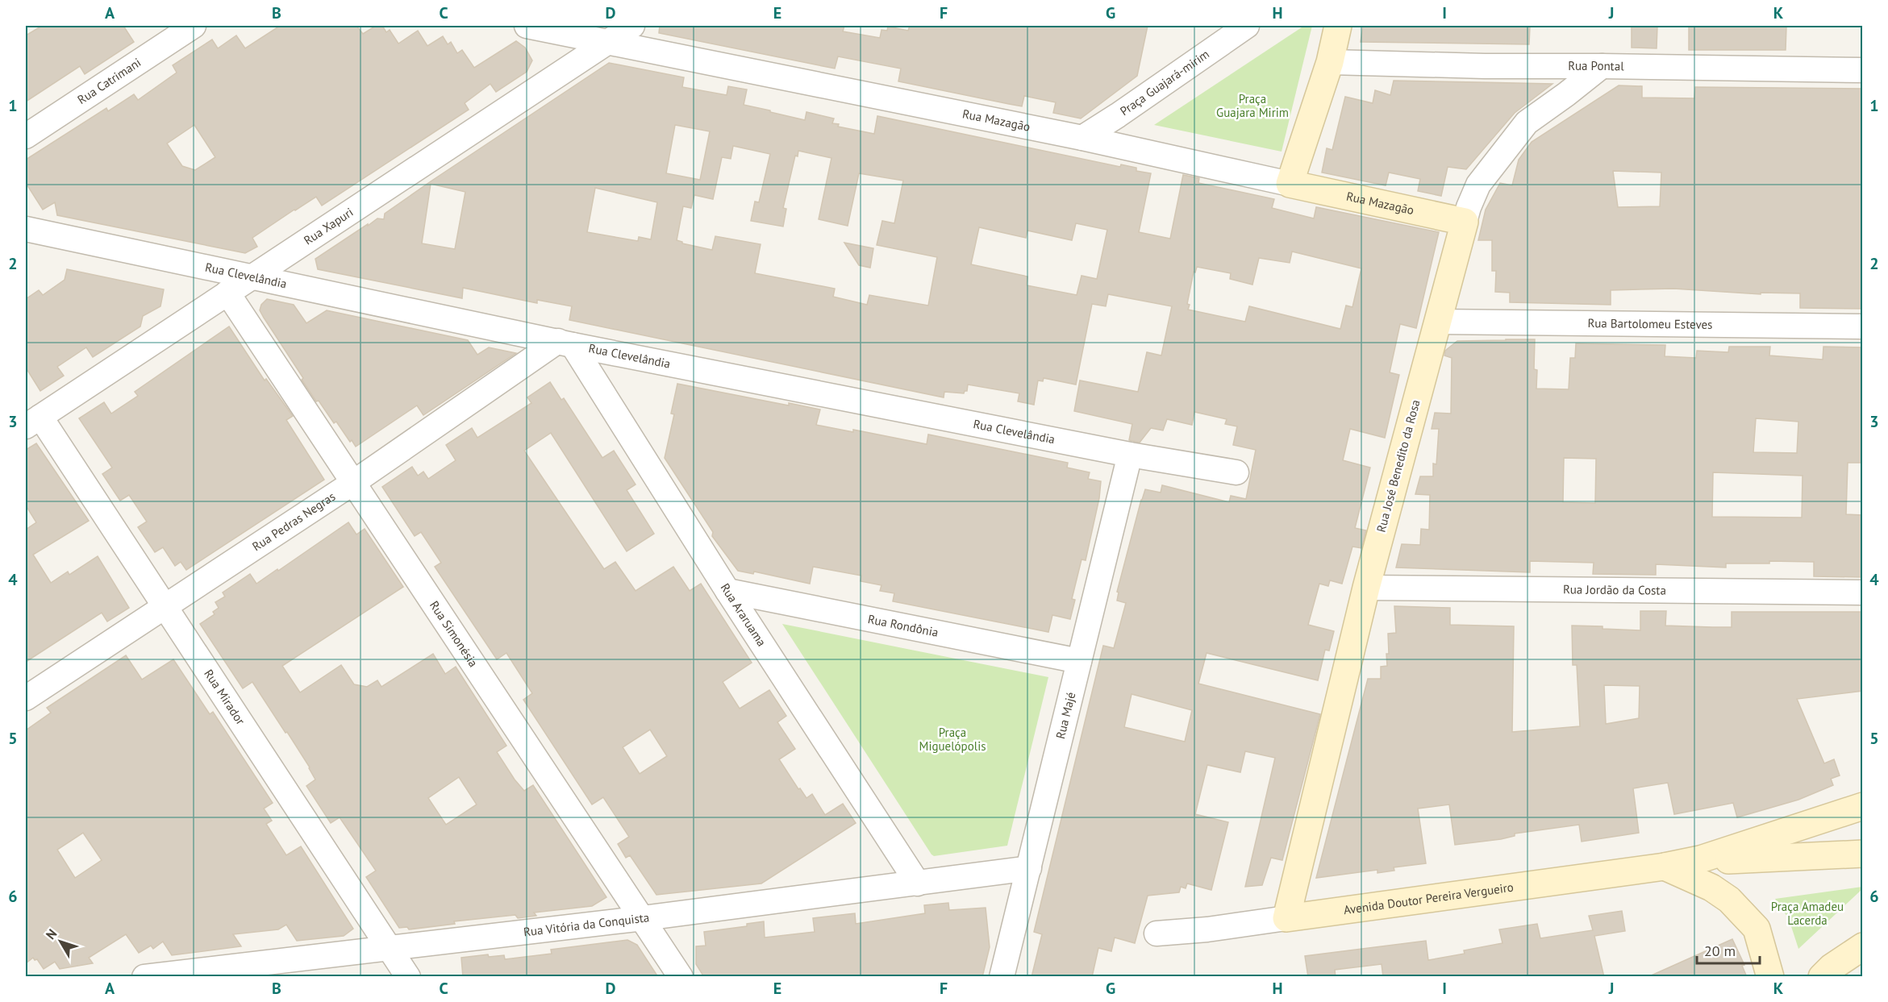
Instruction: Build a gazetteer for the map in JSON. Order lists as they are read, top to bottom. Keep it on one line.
{"streets":{"street":["Rua Pontal","Rua Catrimani","Praça Guajará-mirim","Rua Mazagão","Rua Xapuri","Rua Clevelândia","Rua Bartolomeu Esteves","Rua José Benedito da Rosa","Rua Pedras Negras","Rua Jordão da Costa","Rua Araruama","Rua Rondônia","Rua Simonésia","Rua Mirador","Rua Majé","Avenida Doutor Pereira Vergueiro","Rua Vitória da Conquista"]},"crossings":[["Rua Pontal","Rua José Benedito da Rosa"],["Praça Guajará-mirim","Rua Mazagão"],["Rua Mazagão","Rua Xapuri"],["Rua Mazagão","Rua José Benedito da Rosa"],["Rua Xapuri","Rua Clevelândia"],["Rua Xapuri","Rua Simonésia"],["Rua Xapuri","Rua Mirador"],["Rua Clevelândia","Rua Pedras Negras"],["Rua Clevelândia","Rua Araruama"],["Rua Clevelândia","Rua Majé"],["Rua Bartolomeu Esteves","Rua José Benedito da Rosa"],["Rua José Benedito da Rosa","Rua Jordão da Costa"],["Rua José Benedito da Rosa","Avenida Doutor Pereira Vergueiro"],["Rua Pedras Negras","Rua Araruama"],["Rua Pedras Negras","Rua Simonésia"],["Rua Pedras Negras","Rua Mirador"],["Rua Araruama","Rua Rondônia"],["Rua Araruama","Rua Vitória da Conquista"],["Rua Rondônia","Rua Majé"],["Rua Simonésia","Rua Vitória da Conquista"],["Rua Mirador","Rua Vitória da Conquista"],["Rua Majé","Rua Vitória da Conquista"]],"parks":["Praça Guajara Mirim","Praça Miguelópolis","Praça Amadeu Lacerda"],"scale_bar":"20 m","north":"top left","grid":{"columns":["A","B","C","D","E","F","G","H","I","J","K"],"rows":["1","2","3","4","5","6"]}}
